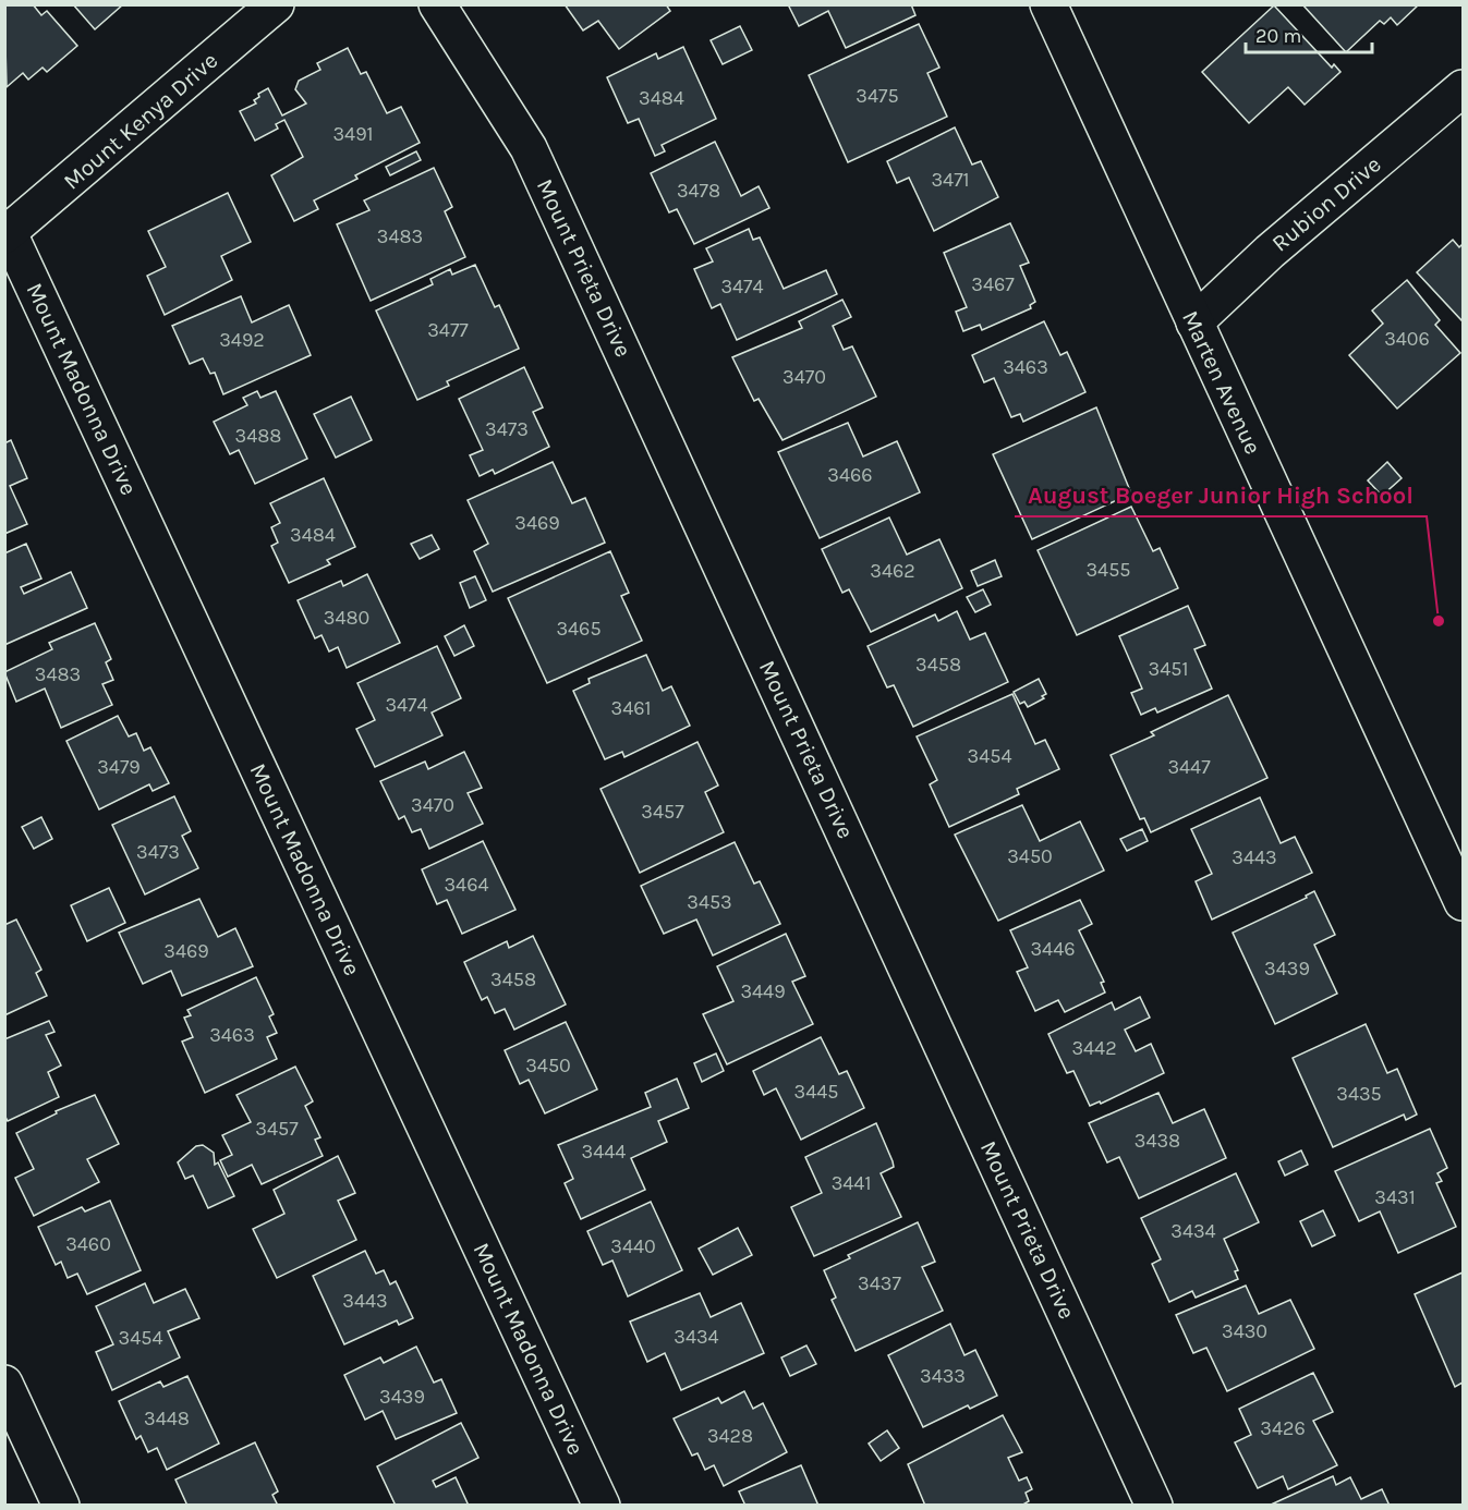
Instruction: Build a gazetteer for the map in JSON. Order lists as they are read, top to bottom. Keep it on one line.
{"streets":{"street":["Mount Kenya Drive","Rubion Drive","Mount Prieta Drive","Marten Avenue","Mount Madonna Drive"]},"crossings":[["Mount Kenya Drive","Mount Madonna Drive"],["Rubion Drive","Marten Avenue"]],"places":["August Boeger Junior High School"],"house_numbers":["3475","3484","3491","3471","3478","3483","3467","3474","3477","3406","3492","3463","3470","3473","3488","3466","3469","3484","3455","3462","3480","3465","3458","3451","3483","3474","3461","3454","3479","3447","3470","3457","3473","3450","3443","3464","3453","3446","3469","3439","3458","3449","3463","3442","3450","3445","3435","3457","3438","3444","3441","3431","3434","3460","3440","3437","3443","3430","3434","3454","3433","3439","3448","3426","3428"],"scale_bar":"20 m"}
